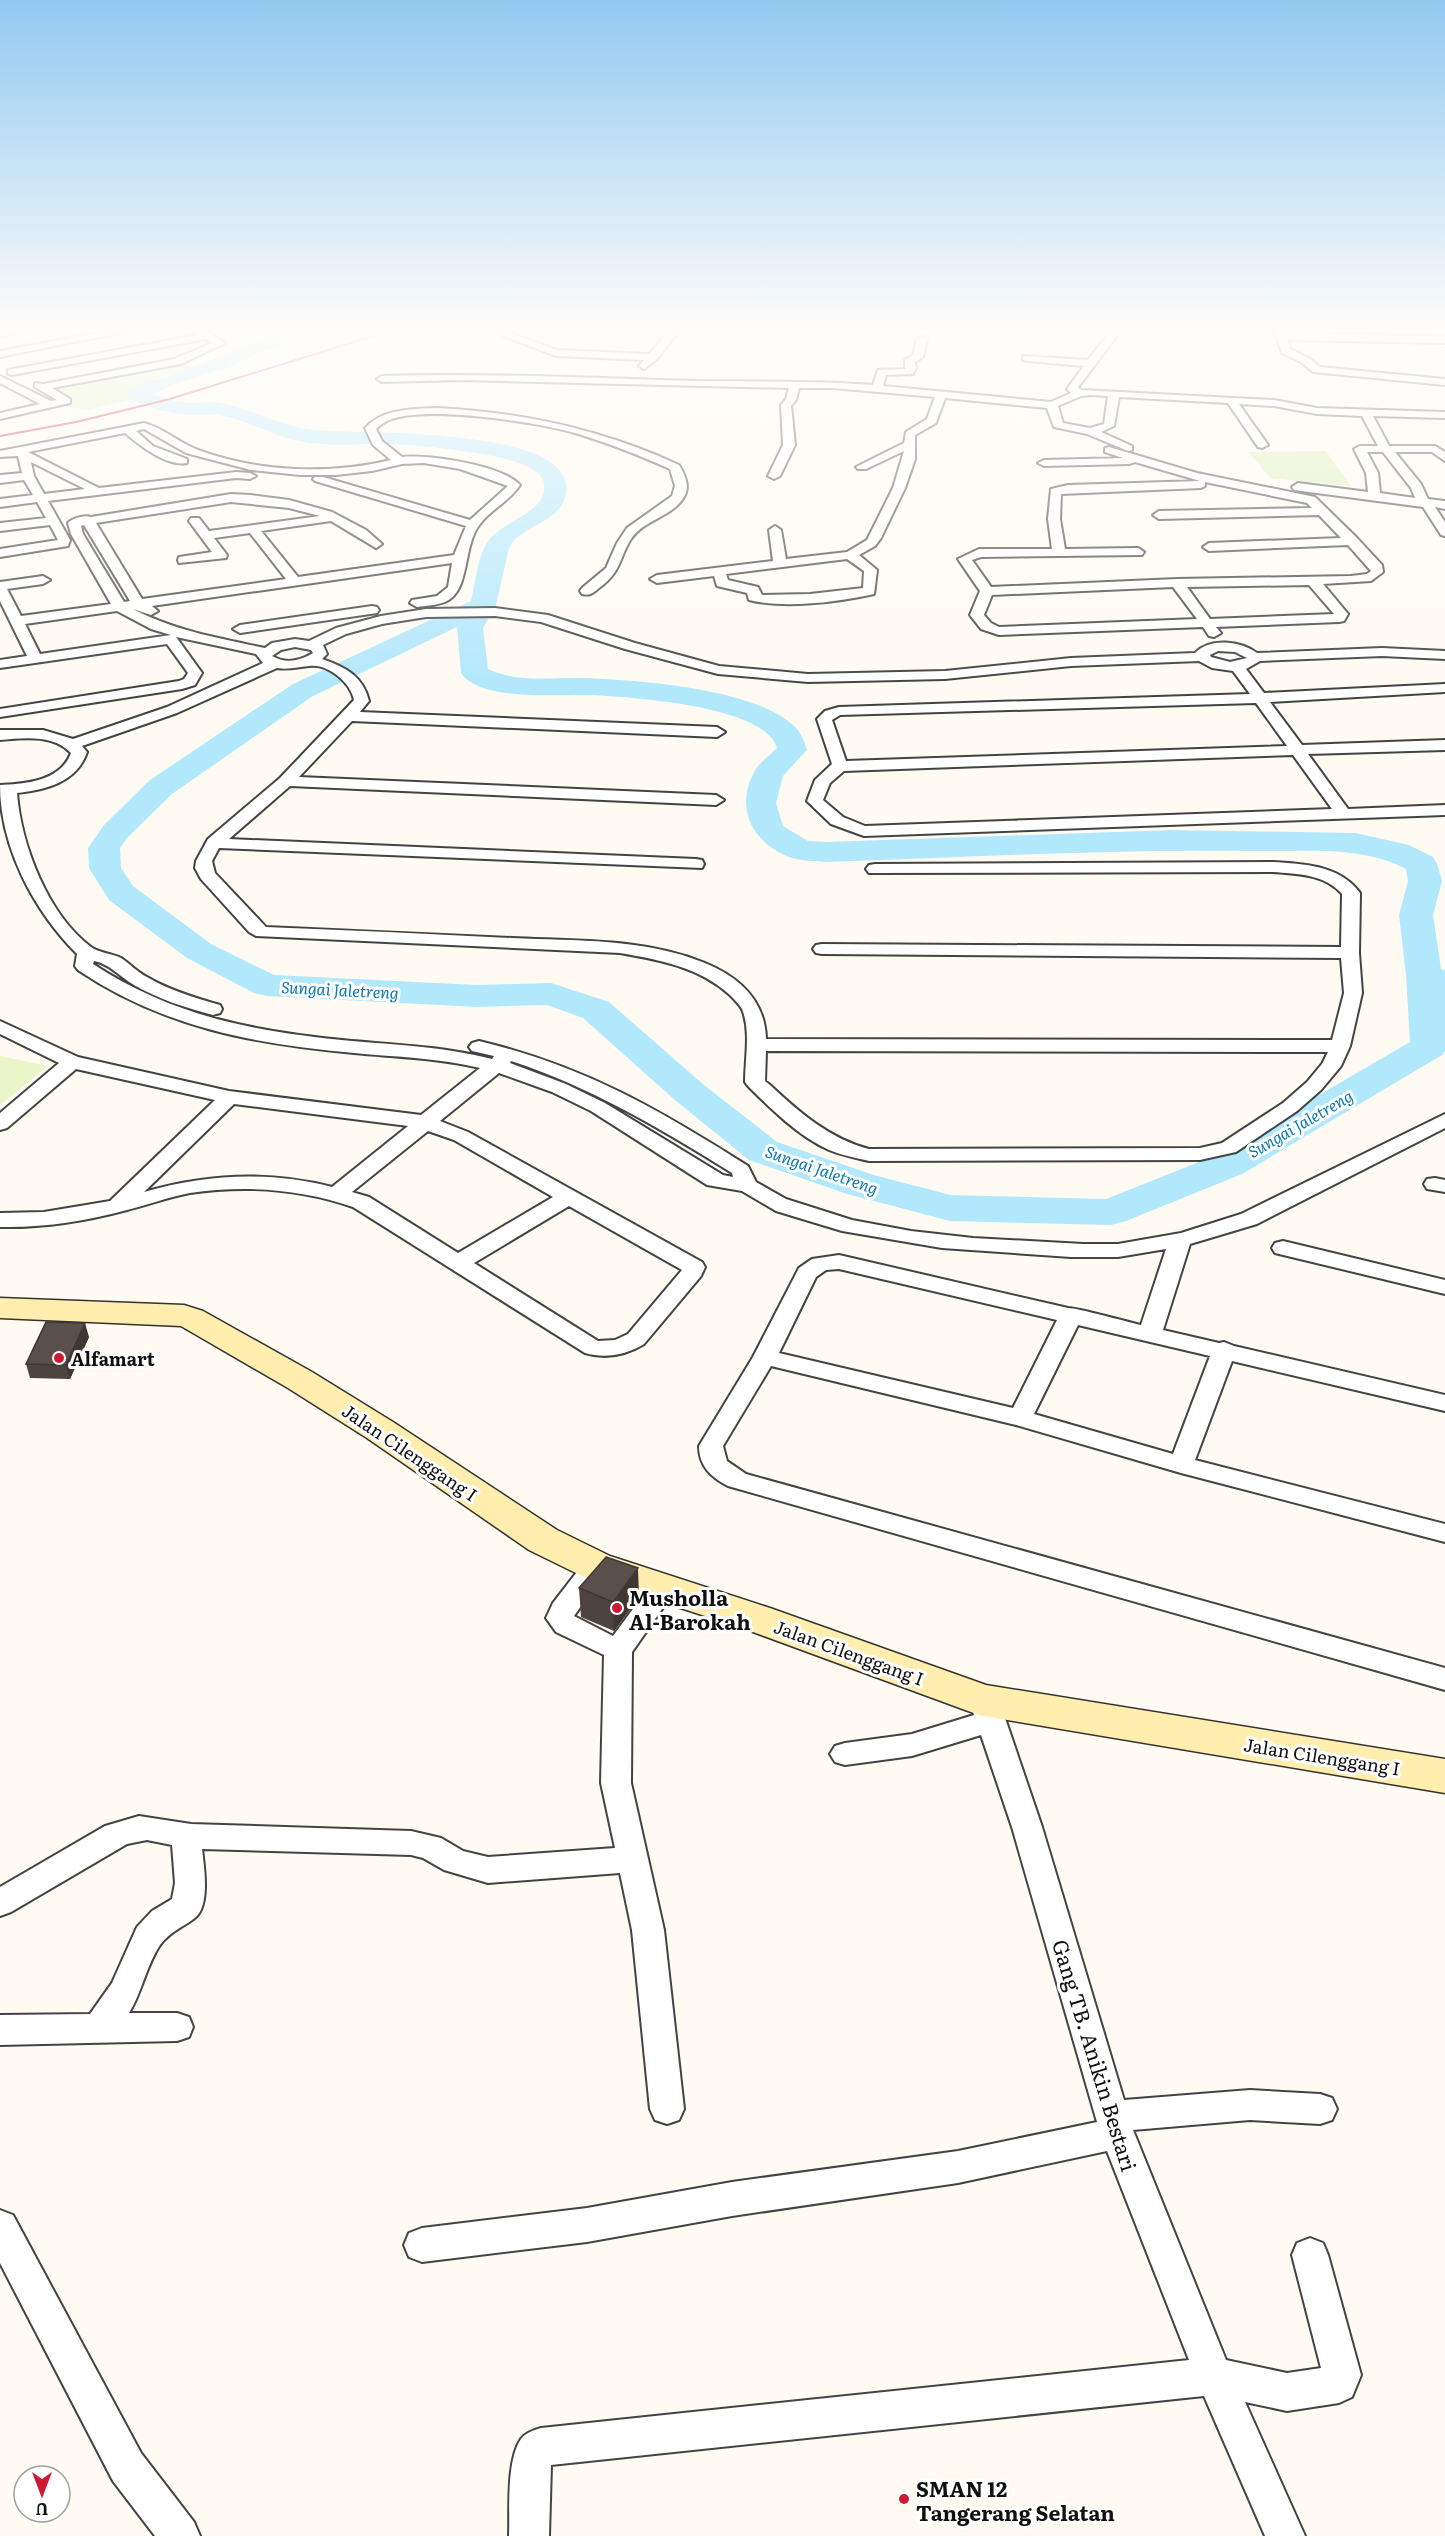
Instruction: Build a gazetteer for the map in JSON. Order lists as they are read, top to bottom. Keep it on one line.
{"streets":{"street":["Jalan Cilenggang I","Gang TB. Anikin Bestari"]},"crossings":[["Jalan Cilenggang I","Gang TB. Anikin Bestari"]],"water":["Sungai Jaletreng"],"places":["Alfamart","Musholla Al-Barokah","SMAN 12 Tangerang Selatan"],"north":"bottom"}
